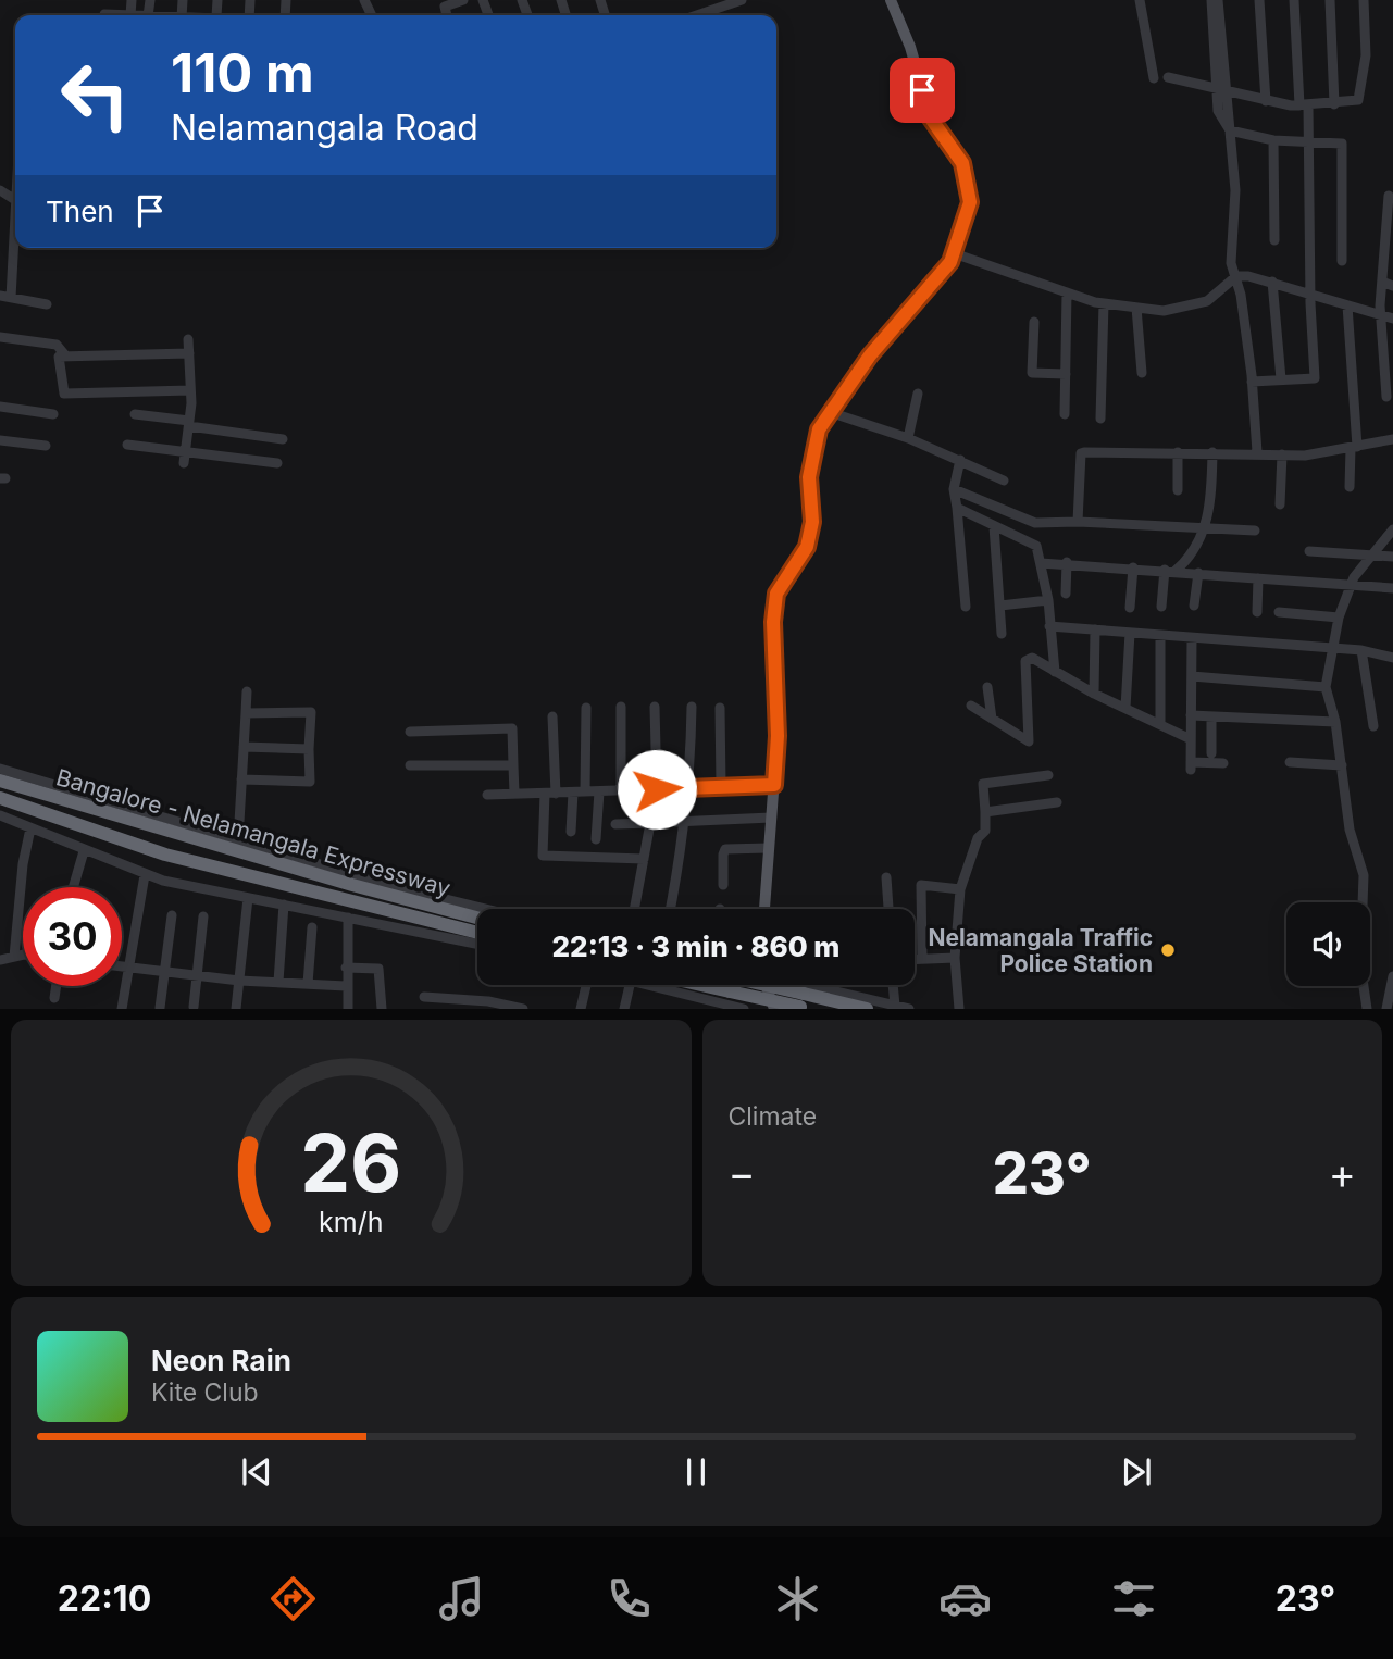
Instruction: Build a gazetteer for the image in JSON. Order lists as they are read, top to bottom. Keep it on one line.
{"streets":{"highway":["Bangalore - Nelamangala Expressway"]},"places":["Nelamangala Traffic Police Station"],"page":{"turn":["110 m","Nelamangala Road"],"then":"Then","limit":"30","trip":"22:13 · 3 min · 860 m","tile":"Climate","heat":["−","23°","+"],"song":["Neon Rain","Kite Club"],"tabs":["22:10","23°"],"gauge":["26","km/h"]}}
